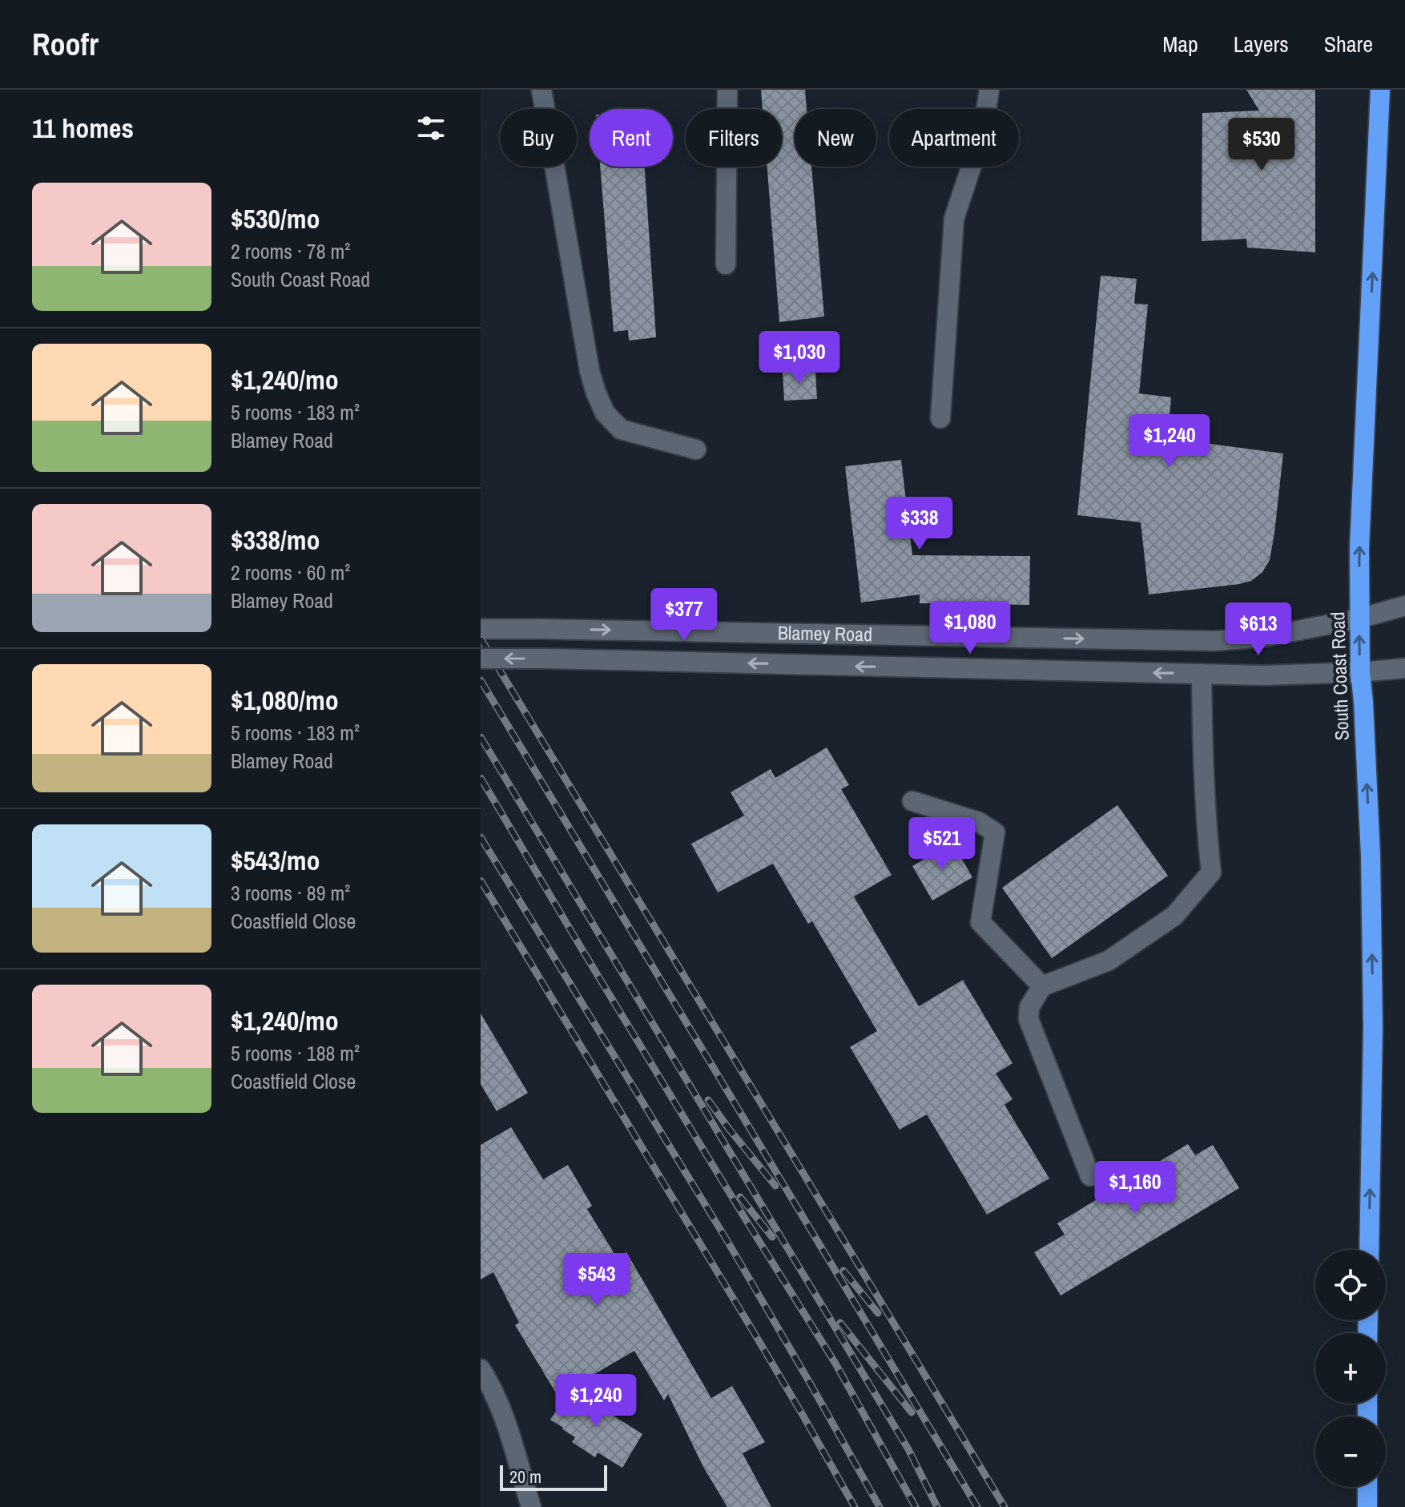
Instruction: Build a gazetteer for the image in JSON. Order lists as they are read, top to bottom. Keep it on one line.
{"streets":{"highway":["South Coast Road"],"street":["Blamey Road"]},"crossings":[["Blamey Road","South Coast Road"]],"one_way":["South Coast Road"],"scale_bar":"20 m","page":{"header":"Roofr","nav":["Map","Layers","Share"],"heading":"11 homes","chip":["Buy","Rent","Filters","New","Apartment"],"price":["$530","$1,030","$1,240","$338","$377","$1,080","$613","$521","$1,160","$543","$1,240"],"list":[{"name":"$530/mo","note":"2 rooms · 78 m² · South Coast Road"},{"name":"$1,240/mo","note":"5 rooms · 183 m² · Blamey Road"},{"name":"$338/mo","note":"2 rooms · 60 m² · Blamey Road"},{"name":"$1,080/mo","note":"5 rooms · 183 m² · Blamey Road"},{"name":"$543/mo","note":"3 rooms · 89 m² · Coastfield Close"},{"name":"$1,240/mo","note":"5 rooms · 188 m² · Coastfield Close"}],"map_buttons":["+","−"],"scale":"20 m"}}
